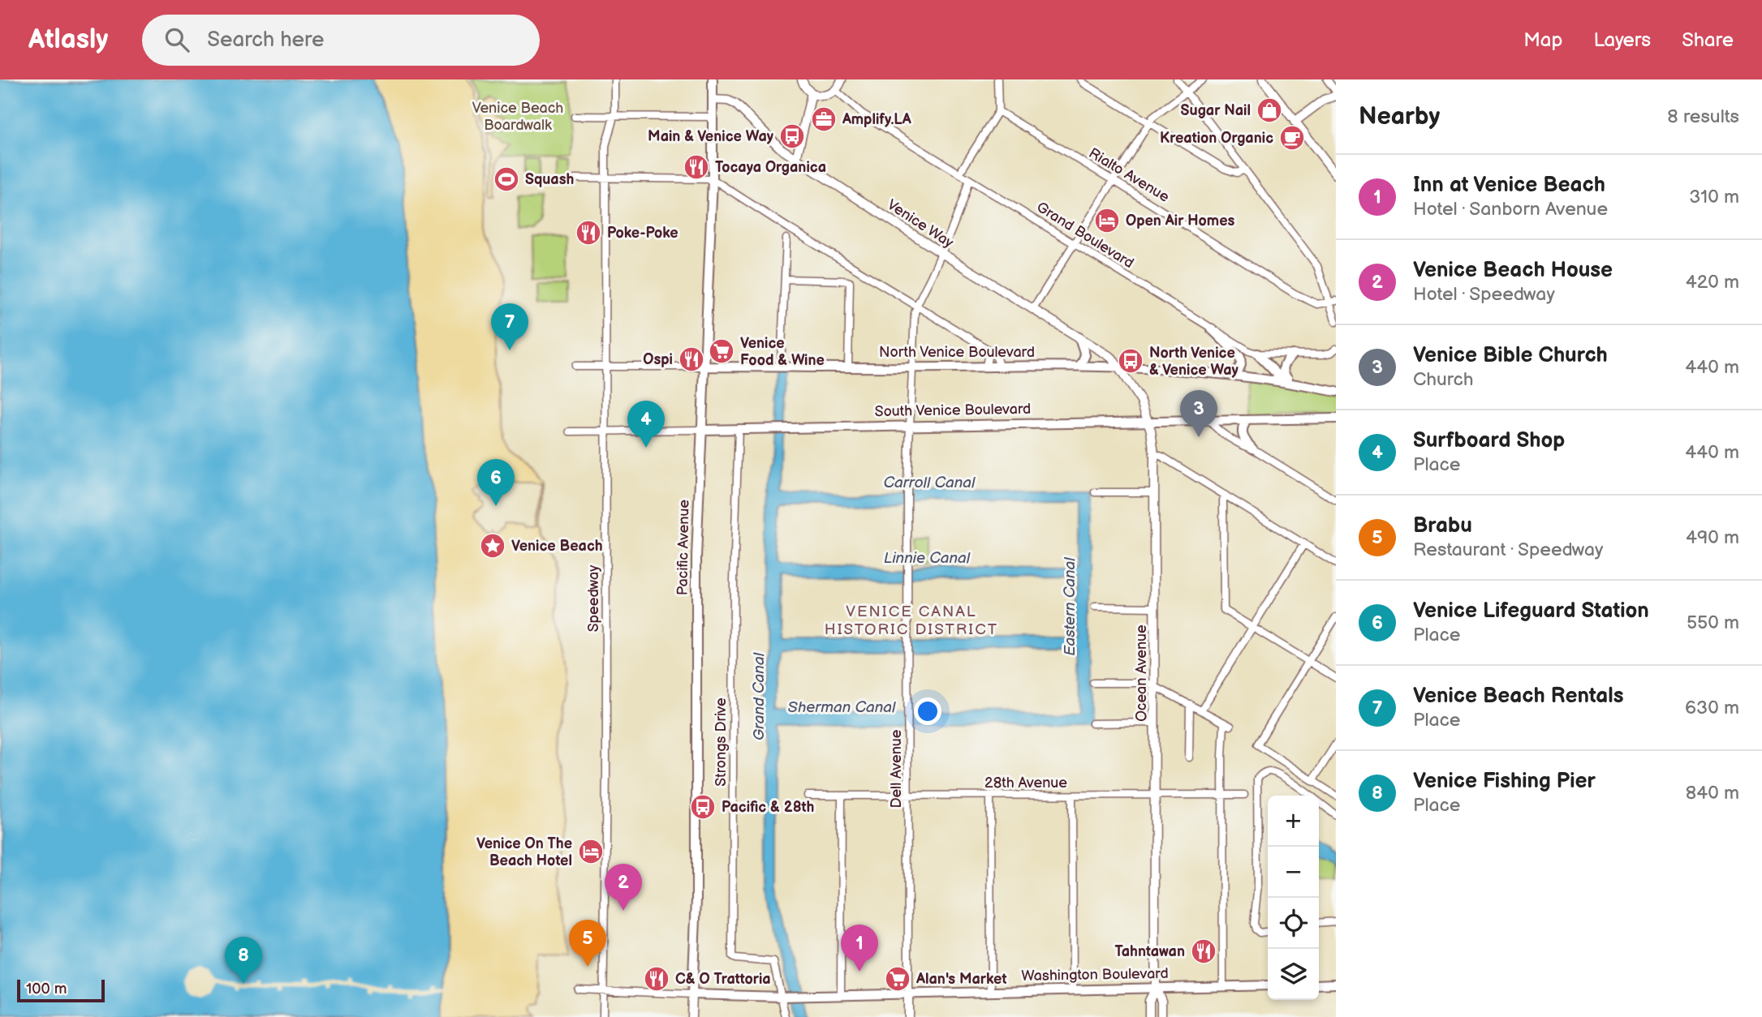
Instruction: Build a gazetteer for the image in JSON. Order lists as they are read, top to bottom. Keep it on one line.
{"streets":{"main road":["North Venice Boulevard","South Venice Boulevard","Pacific Avenue","Washington Boulevard"],"street":["Rialto Avenue","Venice Way","Grand Boulevard","Speedway","Ocean Avenue","Strongs Drive","Dell Avenue","28th Avenue"]},"crossings":[["Venice Way","North Venice Boulevard"],["Venice Way","Pacific Avenue"],["Venice Way","Ocean Avenue"],["North Venice Boulevard","Pacific Avenue"],["North Venice Boulevard","Speedway"],["North Venice Boulevard","Ocean Avenue"],["North Venice Boulevard","Dell Avenue"],["South Venice Boulevard","Pacific Avenue"],["South Venice Boulevard","Speedway"],["South Venice Boulevard","Ocean Avenue"],["South Venice Boulevard","Strongs Drive"],["South Venice Boulevard","Dell Avenue"],["Pacific Avenue","Washington Boulevard"],["Speedway","Washington Boulevard"],["Ocean Avenue","28th Avenue"],["Ocean Avenue","Washington Boulevard"],["Strongs Drive","Washington Boulevard"],["Dell Avenue","28th Avenue"],["Dell Avenue","Washington Boulevard"]],"districts":["VENICE CANAL HISTORIC DISTRICT"],"water":["Carroll Canal","Linnie Canal","Eastern Canal","Grand Canal","Sherman Canal"],"parks":["Venice Beach Boardwalk"],"places":{"shop":["Sugar Nail"],"office":["Amplify.LA"],"bus stop":["Main & Venice Way","North Venice & Venice Way","Pacific & 28th"],"cafe":["Kreation Organic"],"restaurant":["Tocaya Organica","Poke-Poke","Ospi","Tahntawan","C& O Trattoria"],"sports":["Squash"],"hotel":["Open Air Homes","Venice On The Beach Hotel"],"supermarket":["Venice Food & Wine","Alan's Market"],"place":["Venice Beach"]},"scale_bar":"100 m","page":{"header":"Atlasly","search":"Search here","nav":["Map","Layers","Share"],"heading":["Nearby","8 results"],"list":[{"mark":"1","name":"Inn at Venice Beach","note":"Hotel · Sanborn Avenue","value":"310 m"},{"mark":"2","name":"Venice Beach House","note":"Hotel · Speedway","value":"420 m"},{"mark":"3","name":"Venice Bible Church","note":"Church","value":"440 m"},{"mark":"4","name":"Surfboard Shop","note":"Place","value":"440 m"},{"mark":"5","name":"Brabu","note":"Restaurant · Speedway","value":"490 m"},{"mark":"6","name":"Venice Lifeguard Station","note":"Place","value":"550 m"},{"mark":"7","name":"Venice Beach Rentals","note":"Place","value":"630 m"},{"mark":"8","name":"Venice Fishing Pier","note":"Place","value":"840 m"}],"pins":["7","3","4","6","2","5","1","8"],"map_buttons":["+","−"],"scale":"100 m"}}
